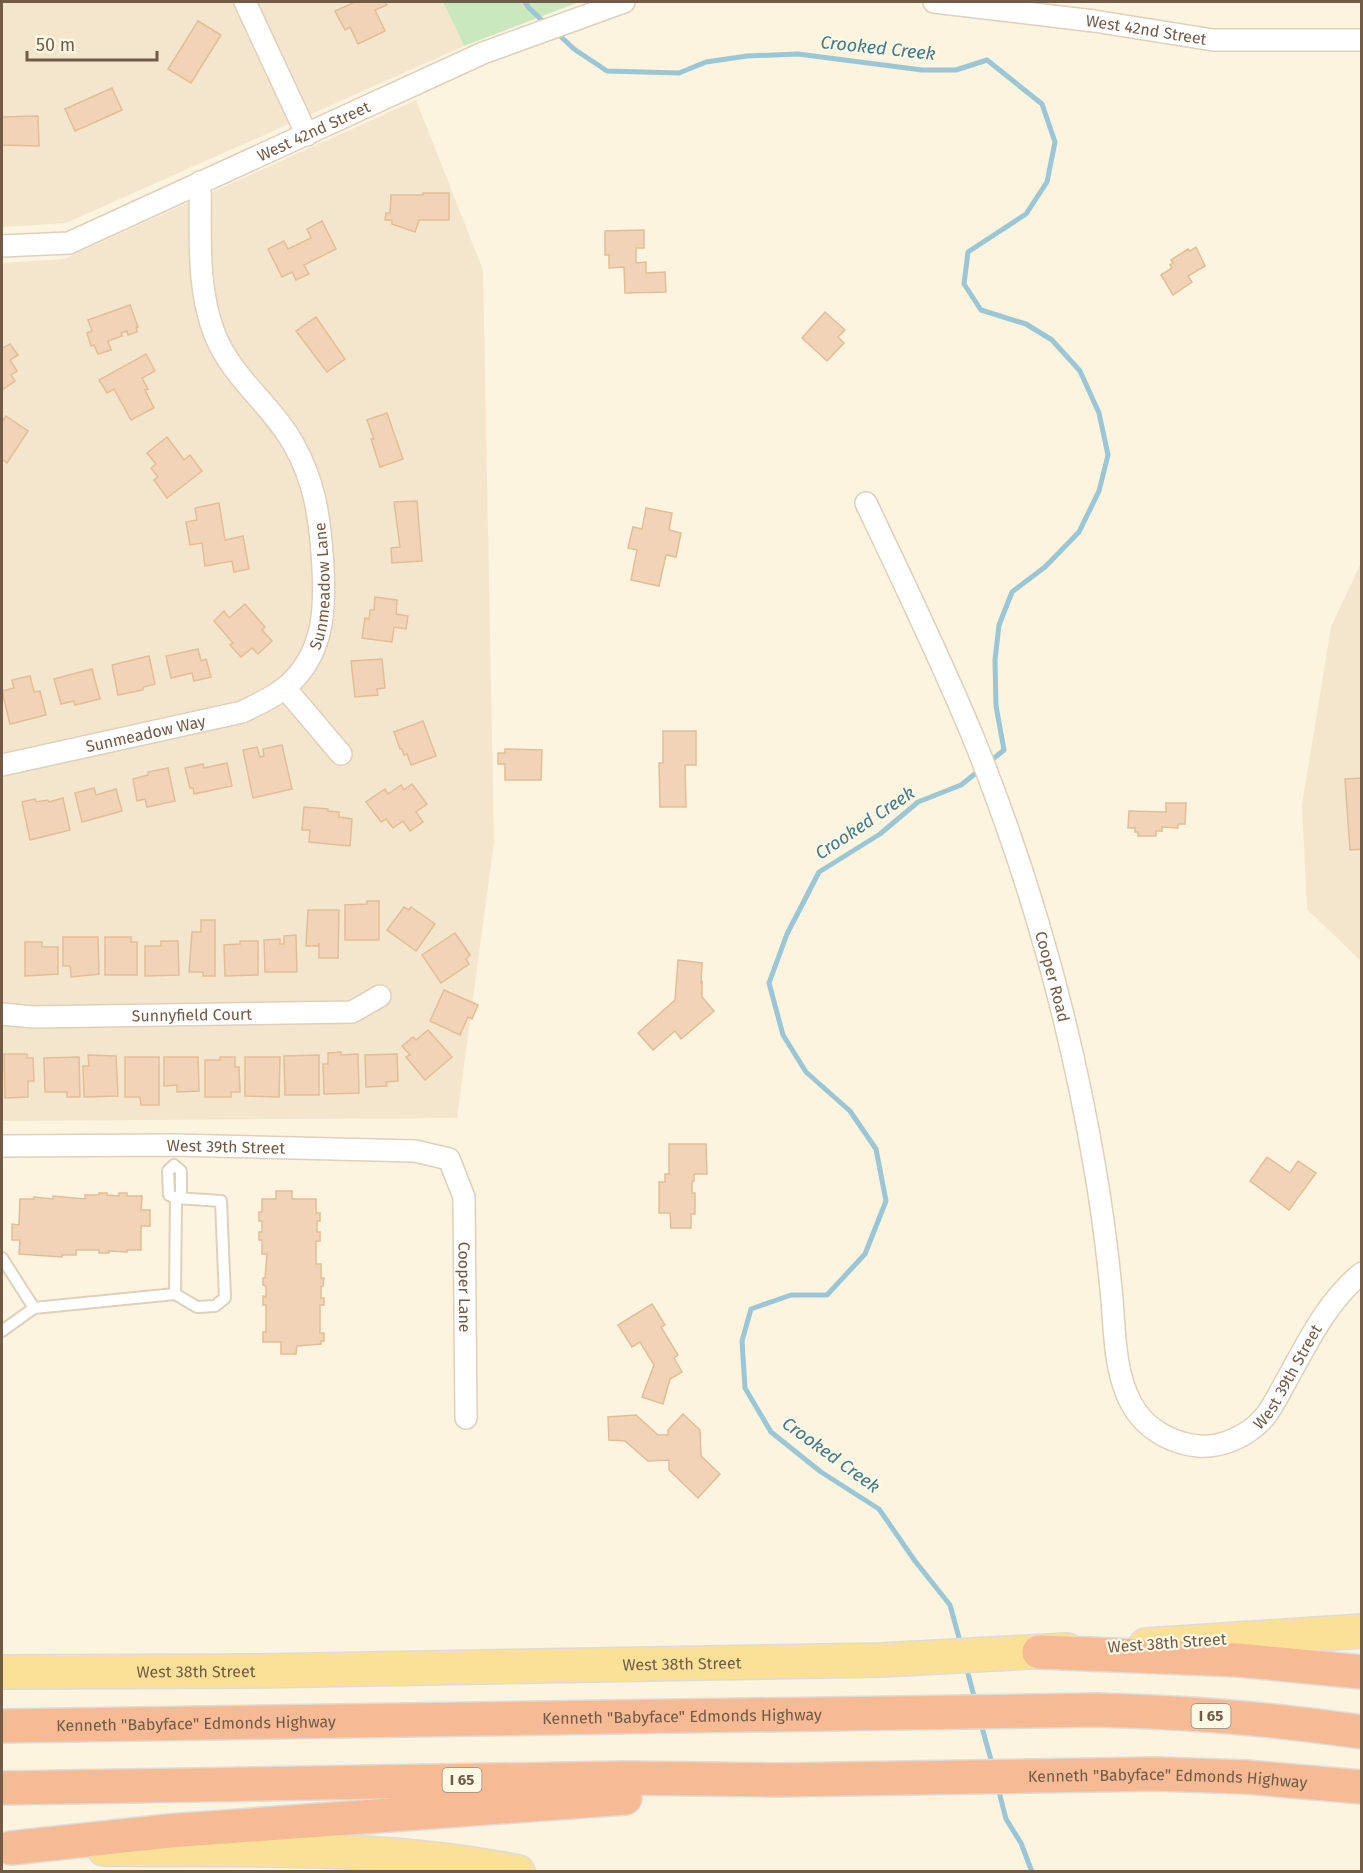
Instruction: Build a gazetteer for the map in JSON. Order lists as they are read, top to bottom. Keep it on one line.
{"streets":{"highway":["Kenneth \"Babyface\" Edmonds Highway","I 65"],"main road":["West 38th Street"],"street":["West 42nd Street","Sunmeadow Lane","Sunmeadow Way","Cooper Road","Sunnyfield Court","West 39th Street","Cooper Lane"]},"crossings":[["West 42nd Street","Sunmeadow Lane"],["Sunmeadow Lane","Sunmeadow Way"],["Cooper Road","West 39th Street"],["West 39th Street","Cooper Lane"]],"water":["Crooked Creek"],"scale_bar":"50 m"}
